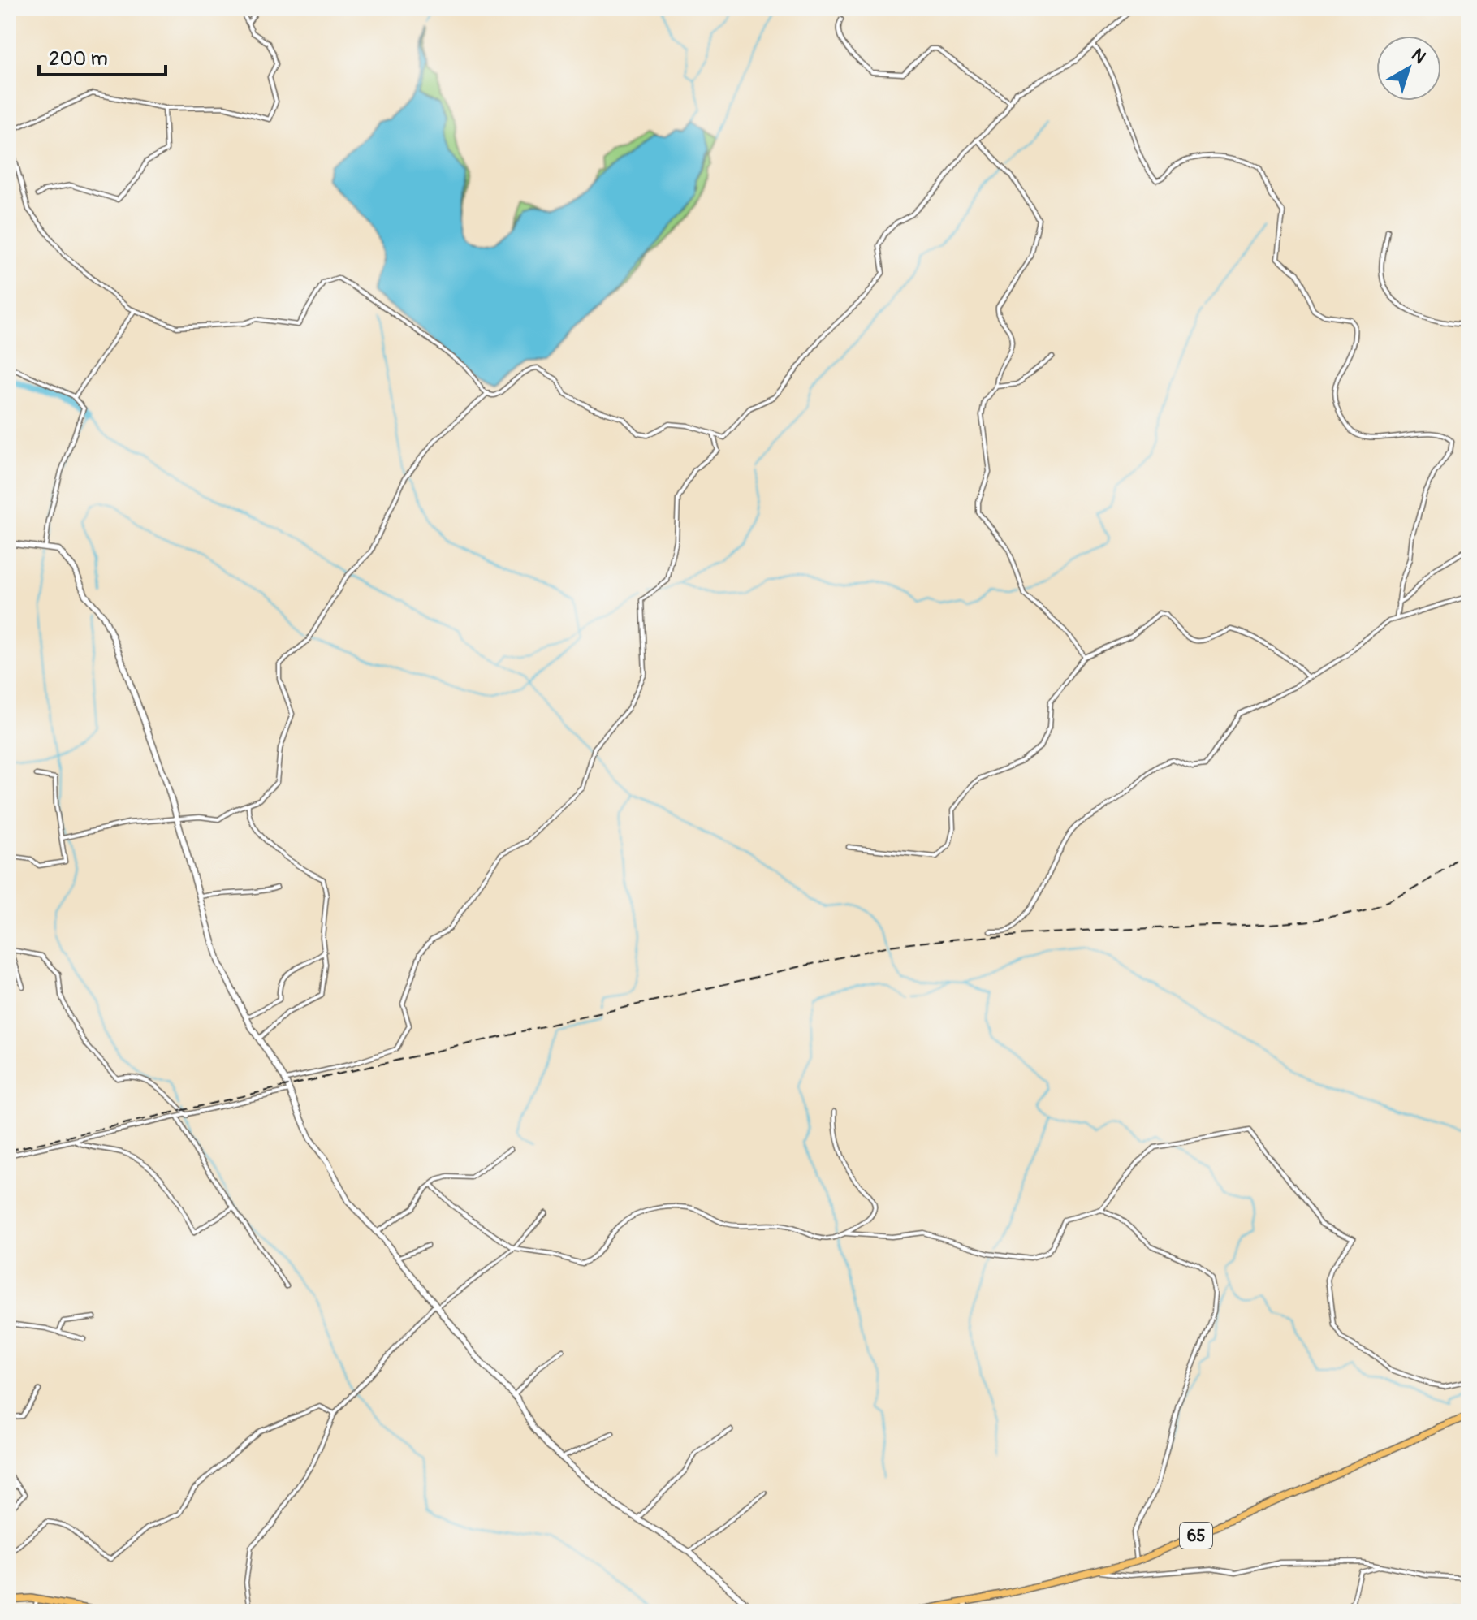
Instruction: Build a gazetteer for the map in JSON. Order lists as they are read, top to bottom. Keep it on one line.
{"streets":{"main road":["65"]},"scale_bar":"200 m","north":"top right"}
